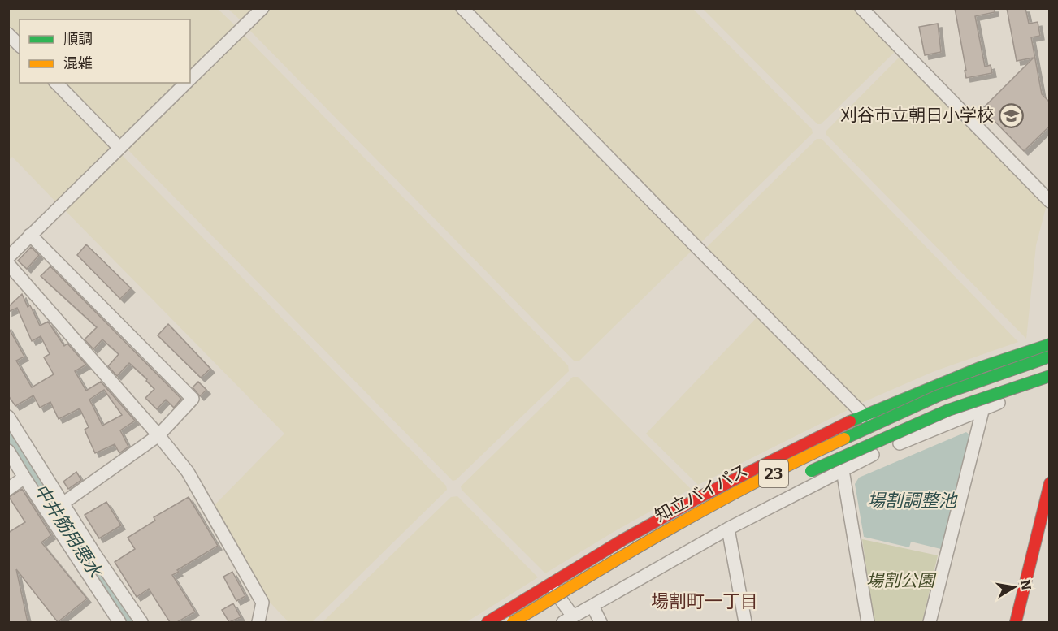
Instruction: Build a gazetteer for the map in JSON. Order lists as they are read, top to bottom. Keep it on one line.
{"streets":{"main road":["23","知立バイパス"]},"districts":["場割町一丁目"],"water":["場割調整池","中井筋用悪水"],"parks":["場割公園"],"places":{"school or university":["刈谷市立朝日小学校"]},"legend":["順調","混雑"],"north":"right"}
